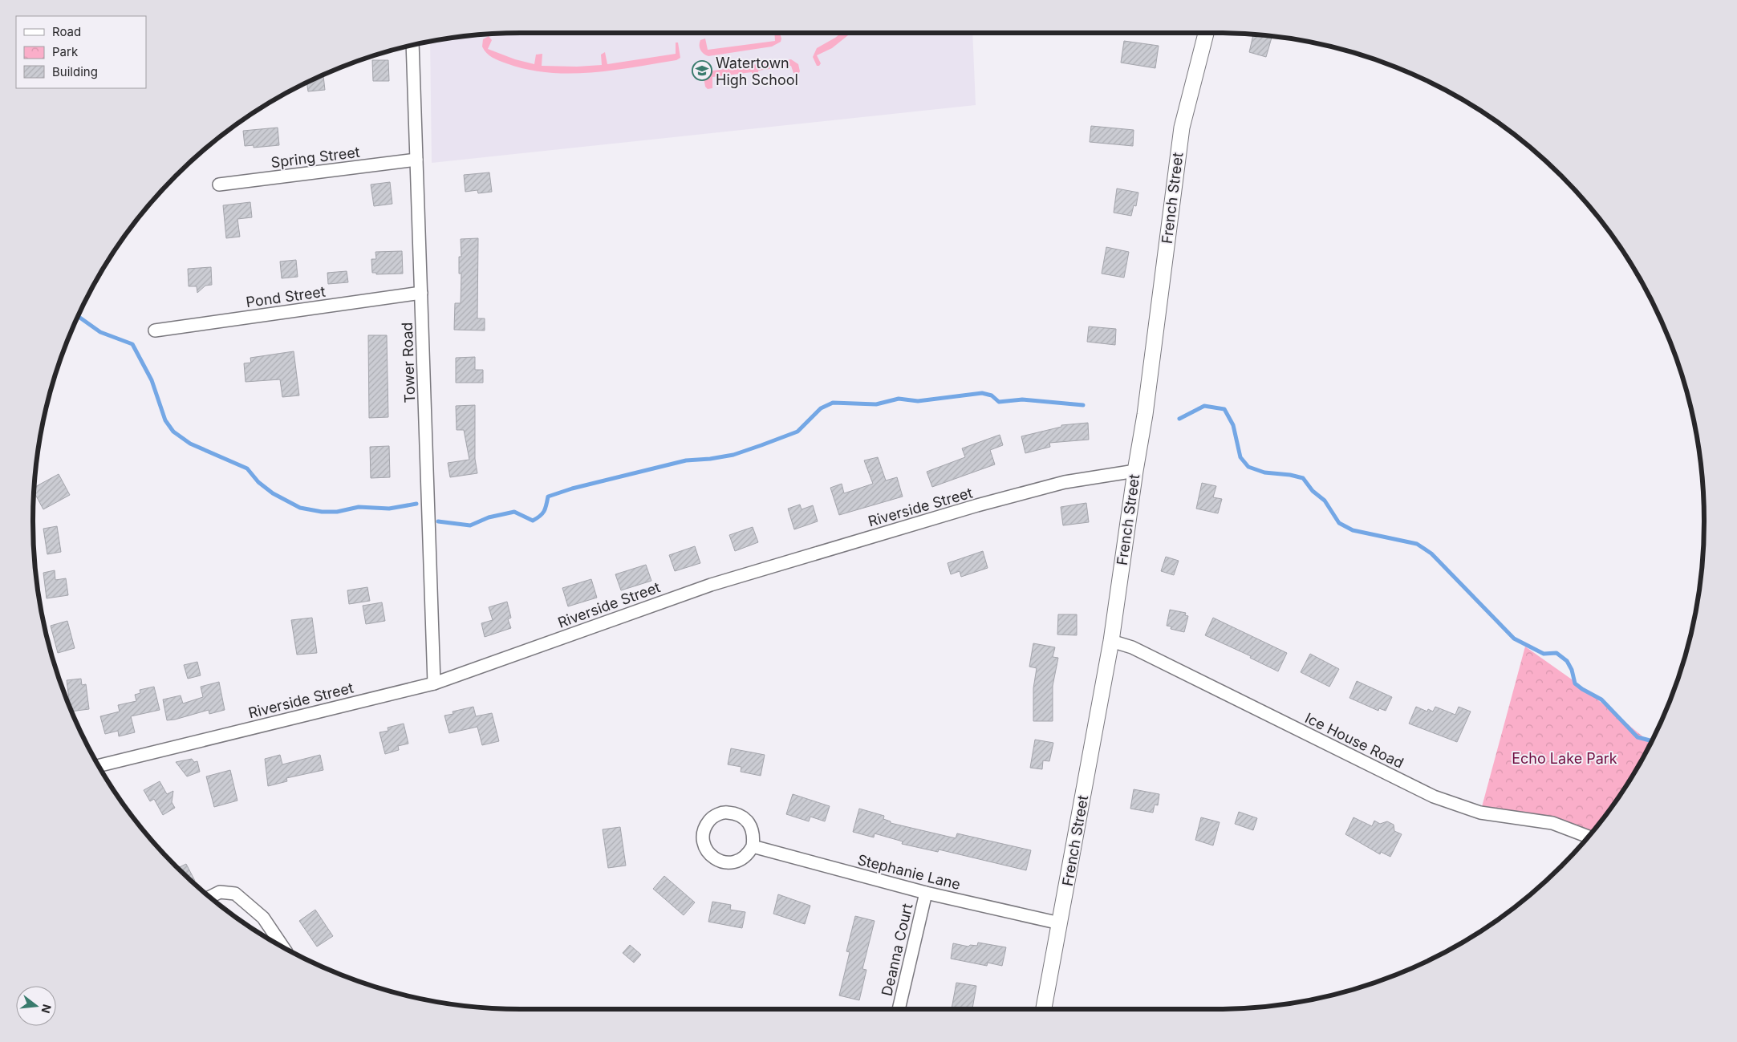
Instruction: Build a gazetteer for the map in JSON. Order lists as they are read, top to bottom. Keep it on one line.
{"streets":{"street":["Spring Street","French Street","Pond Street","Tower Road","Riverside Street","Ice House Road","Stephanie Lane","Deanna Court"]},"crossings":[["Spring Street","Tower Road"],["French Street","Riverside Street"],["French Street","Ice House Road"],["French Street","Stephanie Lane"],["Pond Street","Tower Road"],["Tower Road","Riverside Street"],["Stephanie Lane","Deanna Court"]],"parks":["Echo Lake Park"],"places":{"school or university":["Watertown High School"]},"legend":["Road","Park","Building"],"north":"right"}
